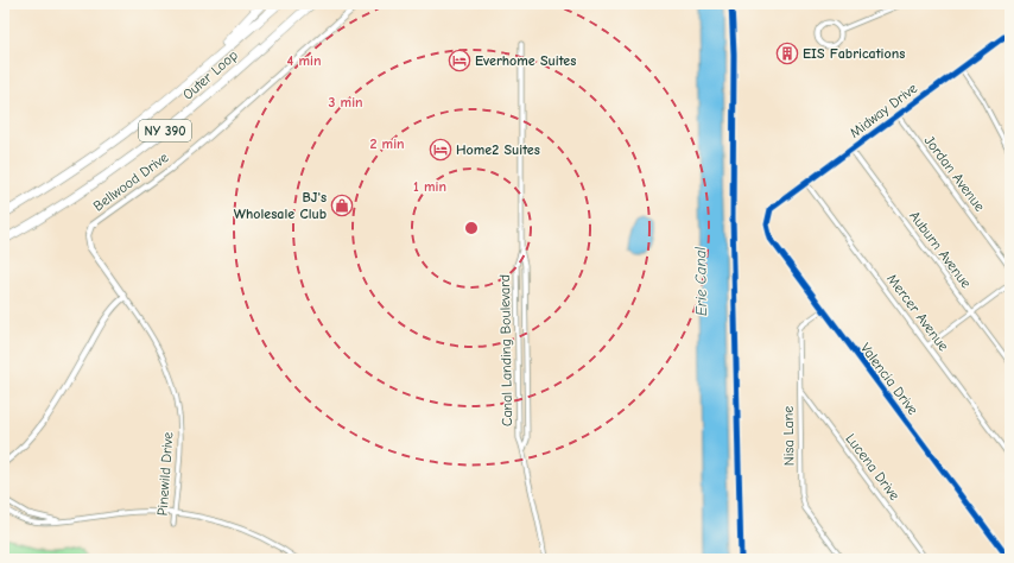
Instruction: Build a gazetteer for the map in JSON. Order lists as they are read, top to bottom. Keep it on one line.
{"streets":{"highway":["Outer Loop","NY 390"],"street":["Midway Drive","Jordan Avenue","Bellwood Drive","Auburn Avenue","Mercer Avenue","Canal Landing Boulevard","Valencia Drive","Nisa Lane","Lucena Drive","Pinewild Drive"]},"crossings":[["Midway Drive","Jordan Avenue"],["Midway Drive","Auburn Avenue"],["Midway Drive","Mercer Avenue"],["Midway Drive","Valencia Drive"],["Bellwood Drive","Pinewild Drive"],["Valencia Drive","Nisa Lane"],["Nisa Lane","Lucena Drive"]],"water":["Erie Canal"],"places":{"building":["EIS Fabrications"],"hotel":["Everhome Suites","Home2 Suites"],"shop":["BJ's Wholesale Club"]},"rings":["4 min","3 min","2 min","1 min"]}
